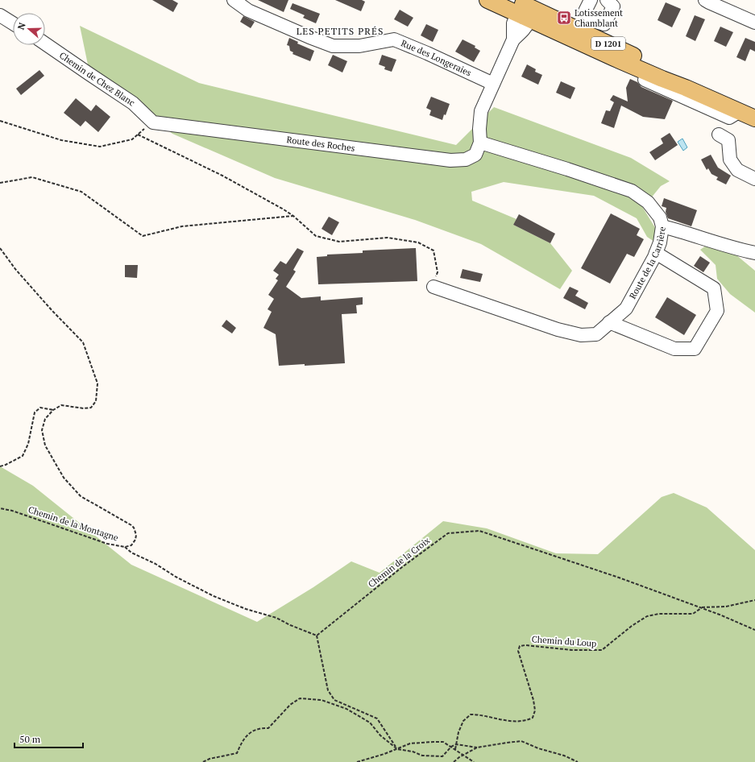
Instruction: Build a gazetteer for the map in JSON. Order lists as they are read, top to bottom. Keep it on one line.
{"streets":{"main road":["D 1201"],"street":["Rue des Longeraies","Chemin de Chez Blanc","Route des Roches","Route de la Carrière"],"path":["Chemin de la Montagne","Chemin de la Croix","Chemin du Loup"]},"crossings":[["Chemin de Chez Blanc","Route des Roches"],["Route des Roches","Route de la Carrière"],["Chemin de la Croix","Chemin du Loup"]],"districts":["LES PETITS PRÉS"],"places":{"bus stop":["Lotissement Chamblant"]},"scale_bar":"50 m","north":"left"}
